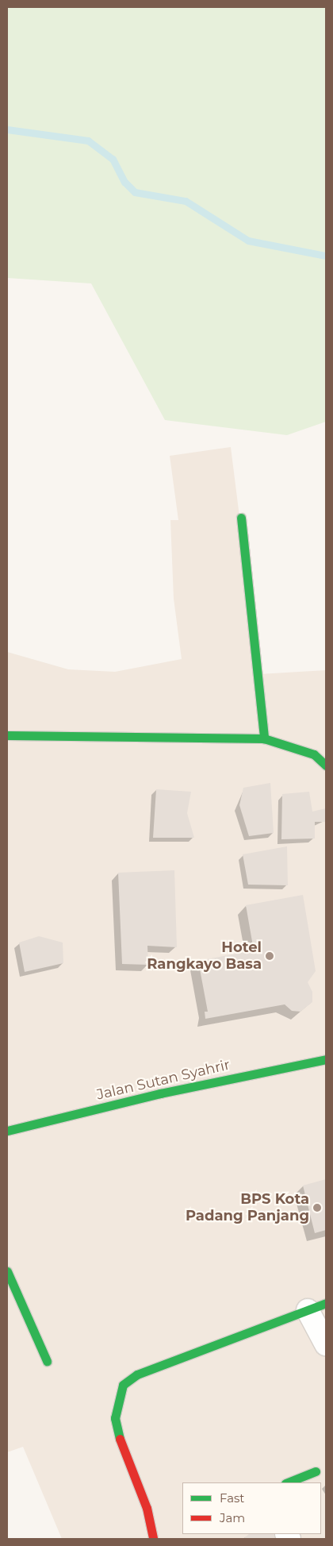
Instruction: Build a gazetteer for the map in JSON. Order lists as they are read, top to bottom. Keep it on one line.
{"streets":{"main road":["Jalan Sutan Syahrir"]},"places":["Hotel Rangkayo Basa","BPS Kota Padang Panjang"],"legend":["Fast","Jam"]}
